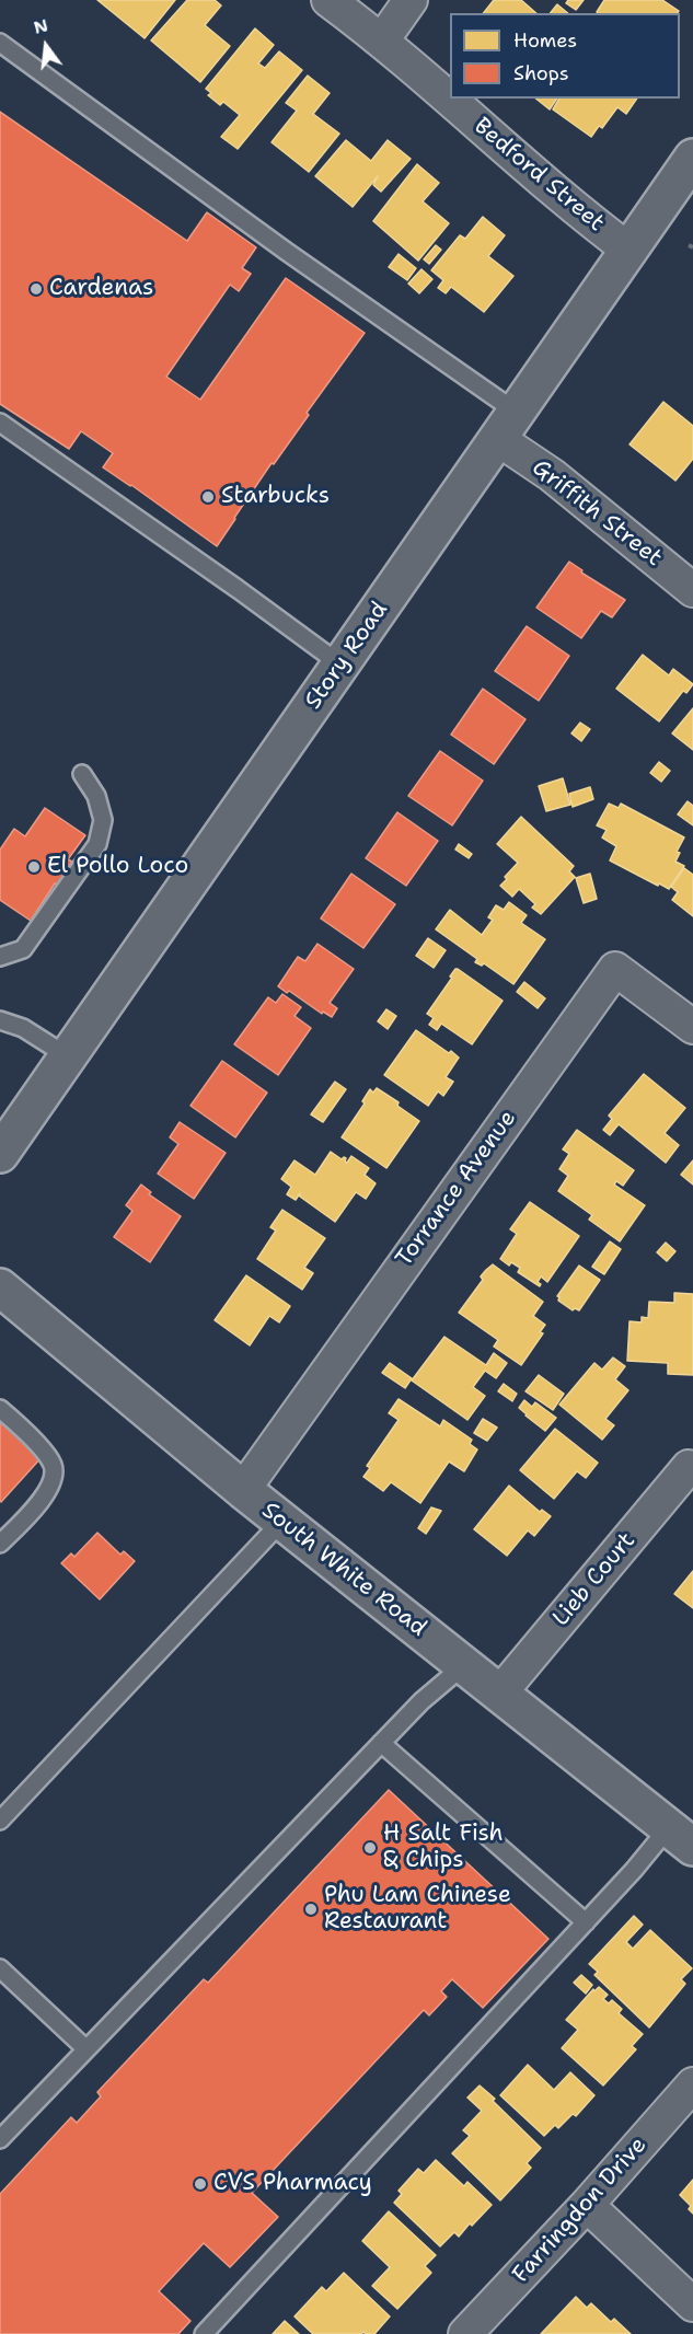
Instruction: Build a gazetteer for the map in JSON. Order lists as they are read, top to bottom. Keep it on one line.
{"streets":{"street":["Bedford Street","Griffith Street","Story Road","Torrance Avenue","South White Road","Lieb Court","Farringdon Drive"]},"crossings":[["Bedford Street","Story Road"],["Griffith Street","Story Road"],["Torrance Avenue","South White Road"],["South White Road","Lieb Court"]],"places":["Cardenas","Starbucks","El Pollo Loco","H Salt Fish & Chips","Phu Lam Chinese Restaurant","CVS Pharmacy"],"legend":["Homes","Shops"],"north":"top"}
